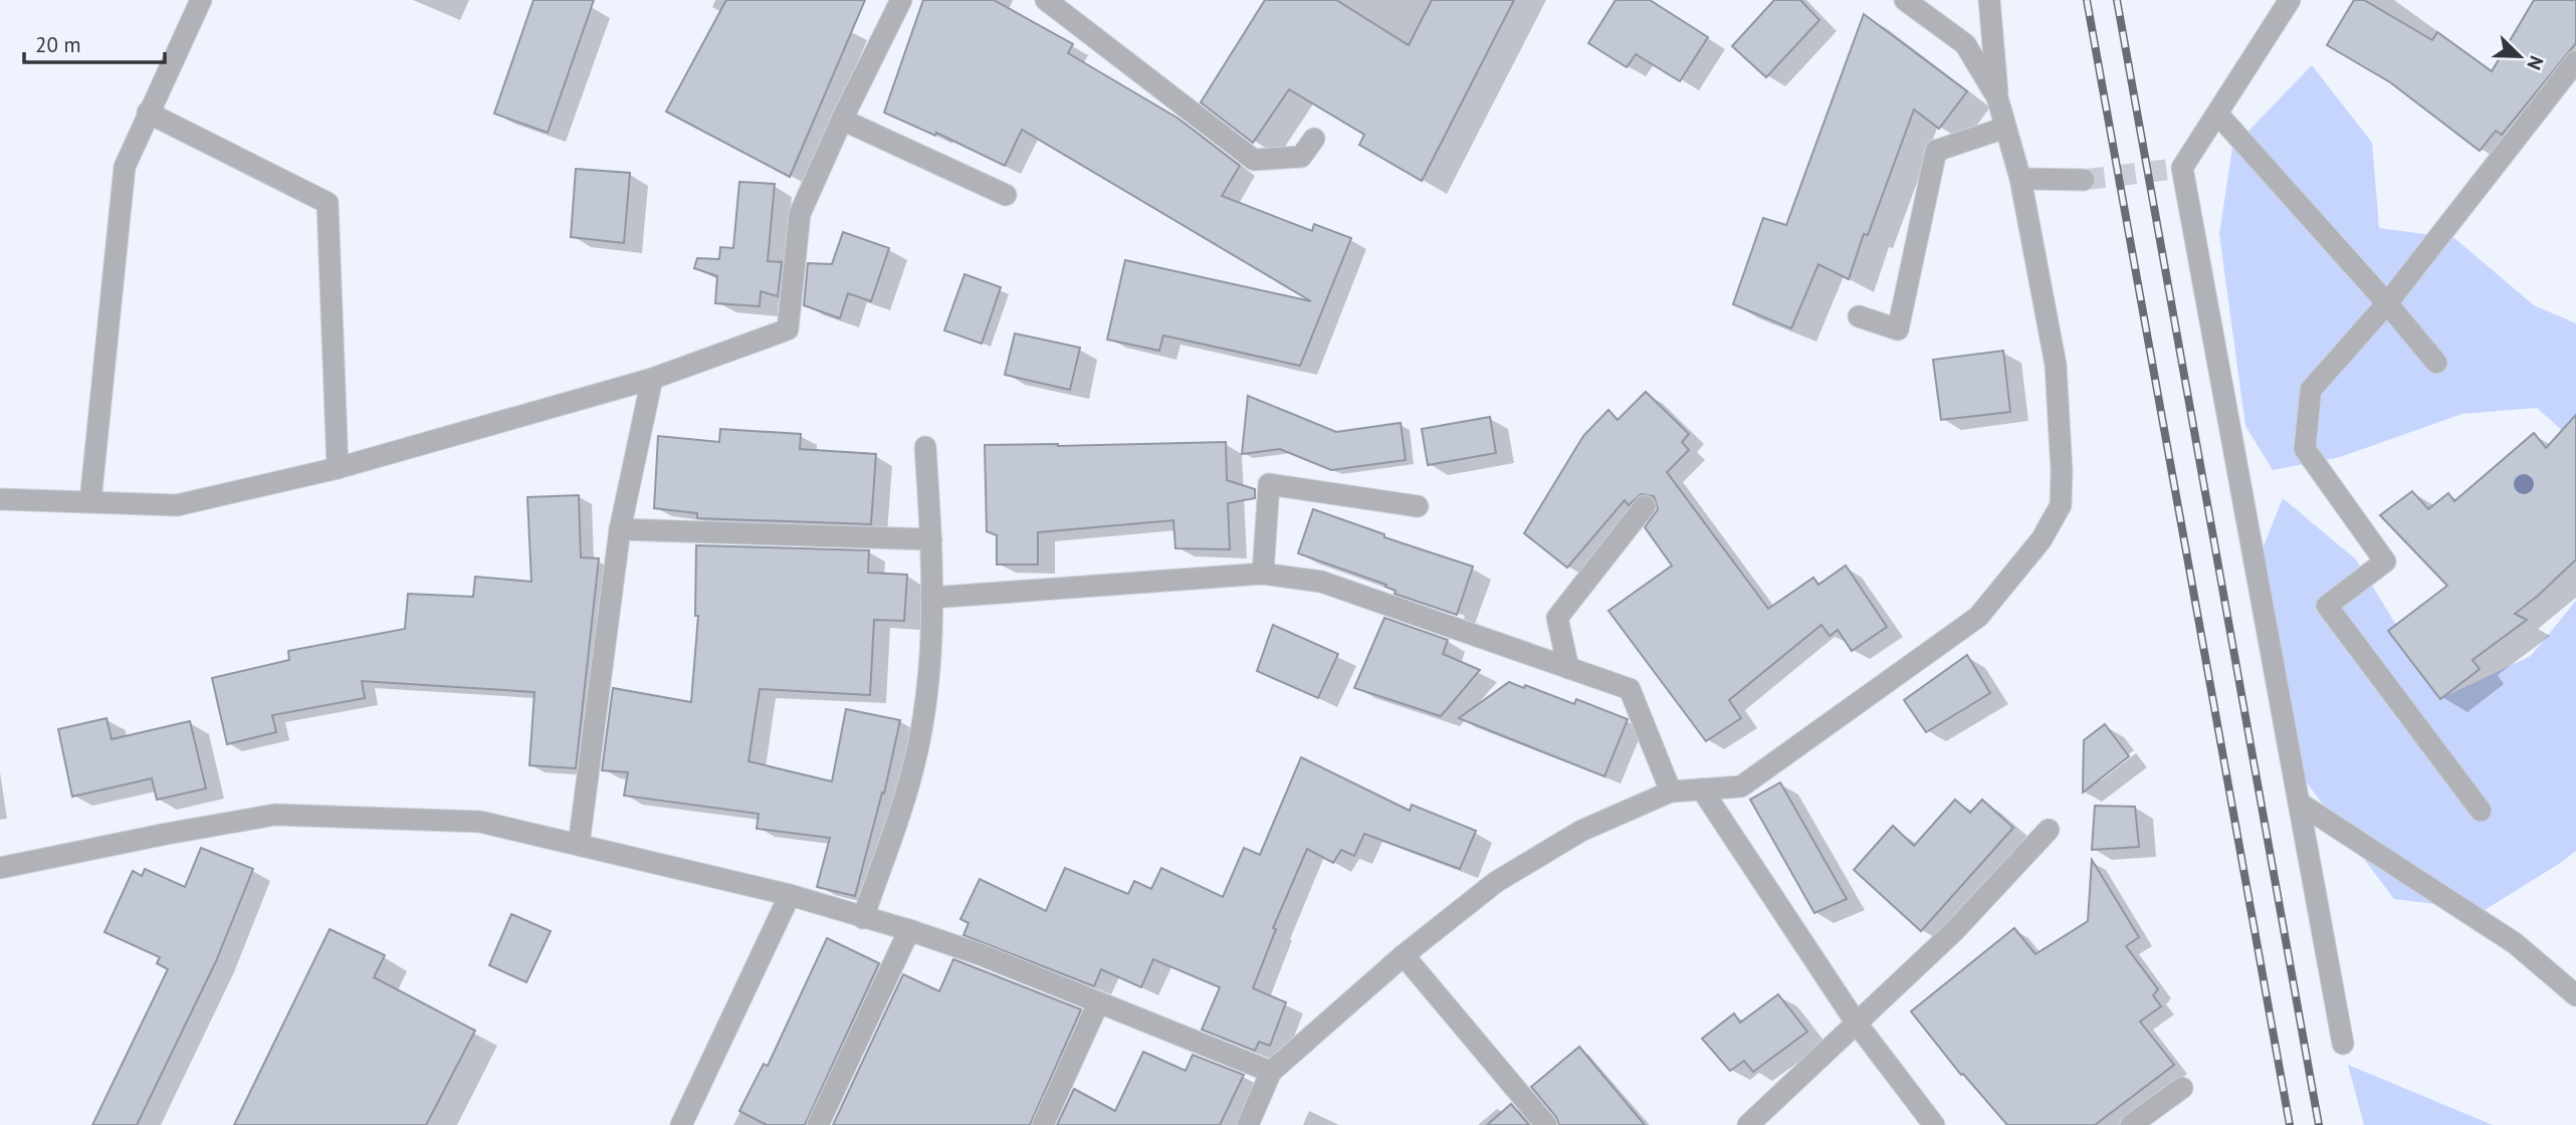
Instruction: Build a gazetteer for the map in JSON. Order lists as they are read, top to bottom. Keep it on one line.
{"scale_bar":"20 m","north":"bottom right"}
